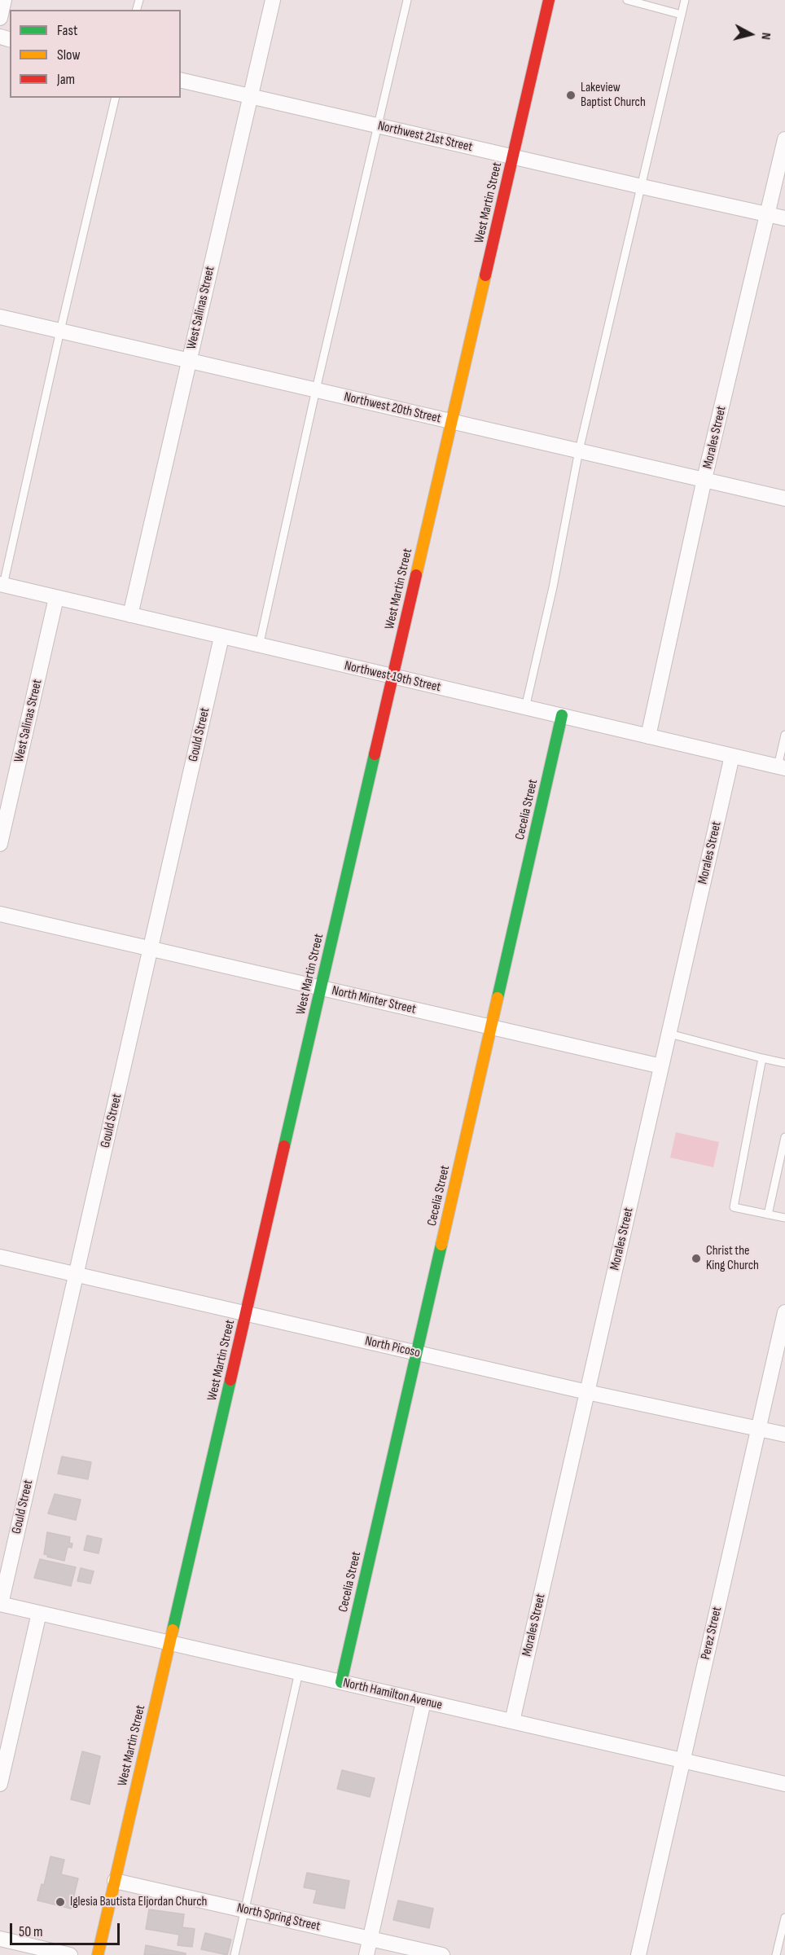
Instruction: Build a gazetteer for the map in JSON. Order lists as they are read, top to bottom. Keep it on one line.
{"streets":{"main road":["West Martin Street","Cecelia Street"],"street":["Northwest 21st Street","West Salinas Street","Northwest 20th Street","Morales Street","Northwest 19th Street","Gould Street","North Minter Street","North Picoso","Perez Street","North Hamilton Avenue","North Spring Street"]},"crossings":[["Northwest 21st Street","West Martin Street"],["Northwest 21st Street","West Salinas Street"],["Northwest 21st Street","Morales Street"],["West Martin Street","Northwest 20th Street"],["West Martin Street","Northwest 19th Street"],["West Martin Street","North Minter Street"],["West Martin Street","North Picoso"],["West Martin Street","North Hamilton Avenue"],["West Martin Street","North Spring Street"],["West Salinas Street","Northwest 20th Street"],["West Salinas Street","Northwest 19th Street"],["Northwest 20th Street","Morales Street"],["Morales Street","Northwest 19th Street"],["Morales Street","North Minter Street"],["Morales Street","North Picoso"],["Morales Street","North Hamilton Avenue"],["Northwest 19th Street","Gould Street"],["Northwest 19th Street","Cecelia Street"],["Gould Street","North Minter Street"],["Gould Street","North Picoso"],["Gould Street","North Hamilton Avenue"],["Cecelia Street","North Minter Street"],["Cecelia Street","North Picoso"],["Cecelia Street","North Hamilton Avenue"],["North Picoso","Perez Street"],["Perez Street","North Hamilton Avenue"]],"places":["Lakeview Baptist Church","Christ the King Church","Iglesia Bautista Eljordan Church"],"legend":["Fast","Slow","Jam"],"scale_bar":"50 m","north":"right"}
